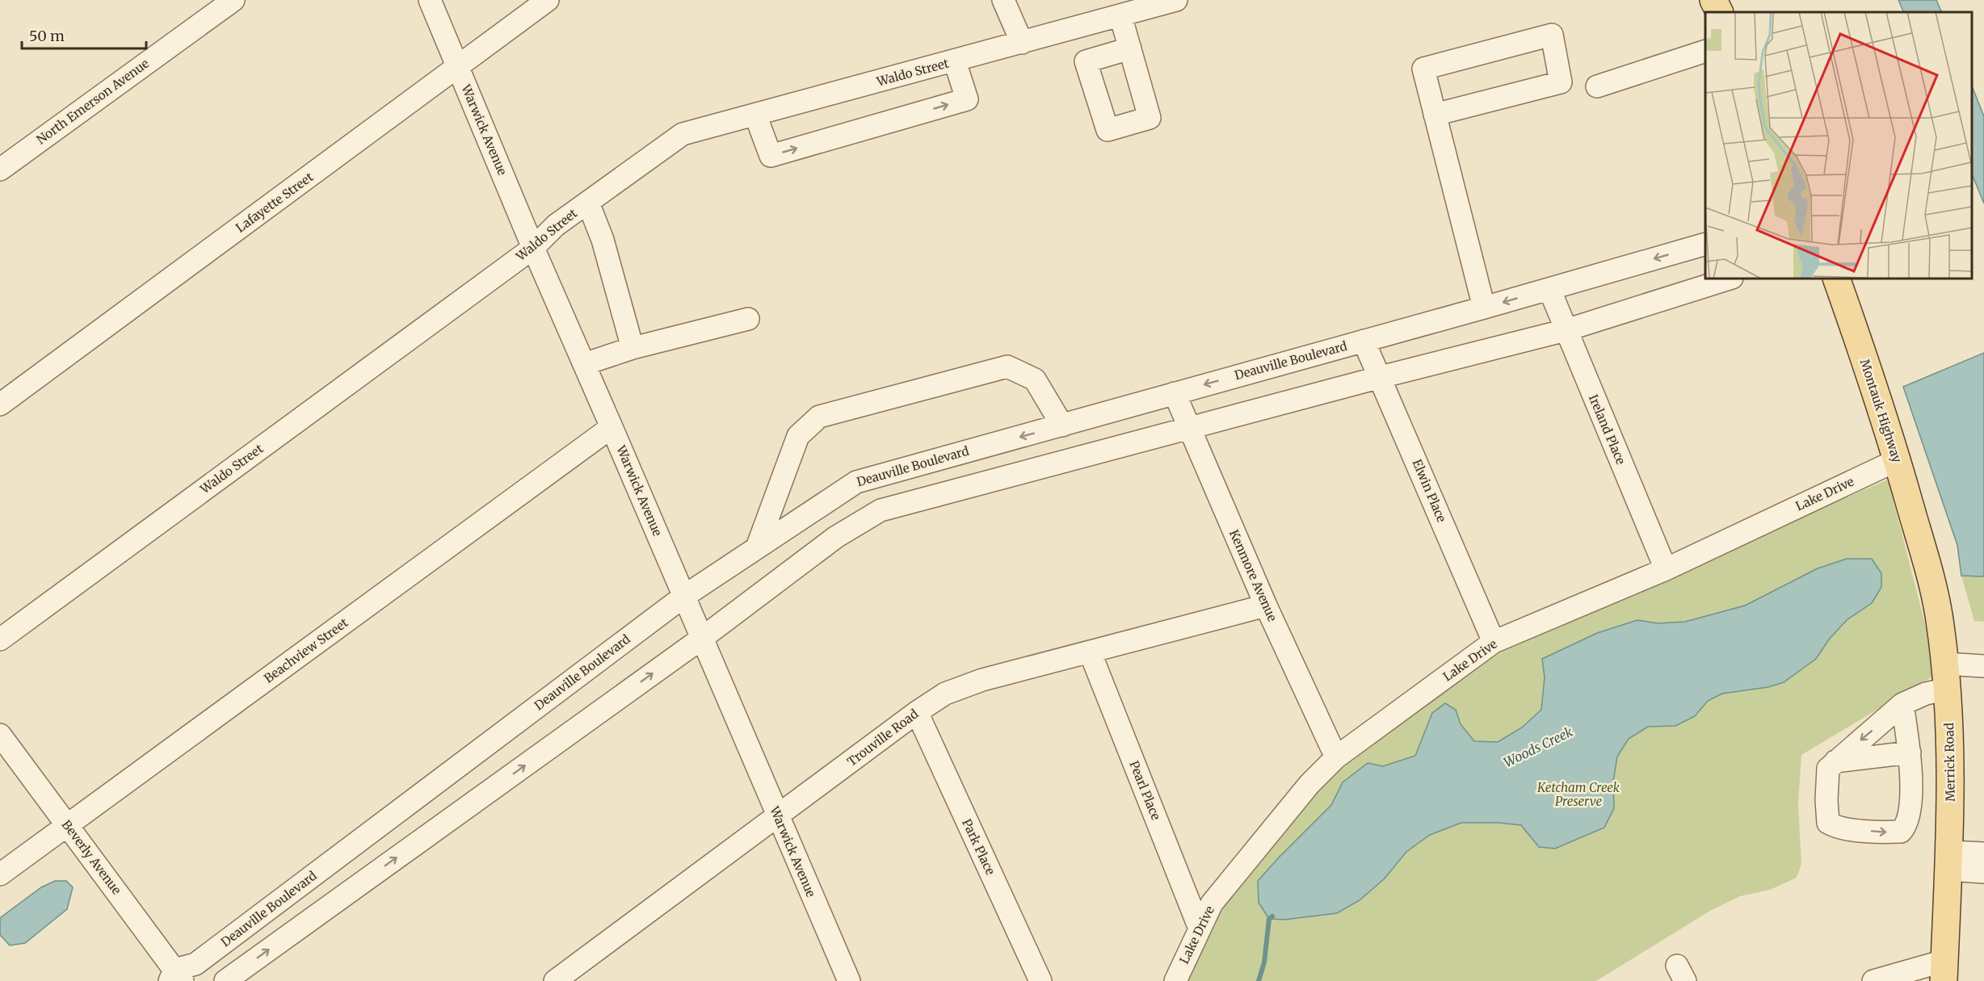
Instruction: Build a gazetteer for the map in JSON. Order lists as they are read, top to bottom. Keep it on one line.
{"streets":{"main road":["Montauk Highway","Merrick Road"],"street":["Waldo Street","North Emerson Avenue","Warwick Avenue","Lafayette Street","Deauville Boulevard","Ireland Place","Elwin Place","Lake Drive","Kenmore Avenue","Beachview Street","Trouville Road","Pearl Place","Park Place","Beverly Avenue"]},"crossings":[["Waldo Street","Warwick Avenue"],["Warwick Avenue","Lafayette Street"],["Warwick Avenue","Deauville Boulevard"],["Warwick Avenue","Beachview Street"],["Warwick Avenue","Trouville Road"],["Deauville Boulevard","Ireland Place"],["Deauville Boulevard","Elwin Place"],["Deauville Boulevard","Kenmore Avenue"],["Deauville Boulevard","Beverly Avenue"],["Montauk Highway","Lake Drive"],["Montauk Highway","Merrick Road"],["Ireland Place","Lake Drive"],["Elwin Place","Lake Drive"],["Lake Drive","Kenmore Avenue"],["Lake Drive","Pearl Place"],["Kenmore Avenue","Trouville Road"],["Beachview Street","Beverly Avenue"],["Trouville Road","Pearl Place"],["Trouville Road","Park Place"]],"water":["Woods Creek"],"parks":["Ketcham Creek Preserve"],"scale_bar":"50 m"}
